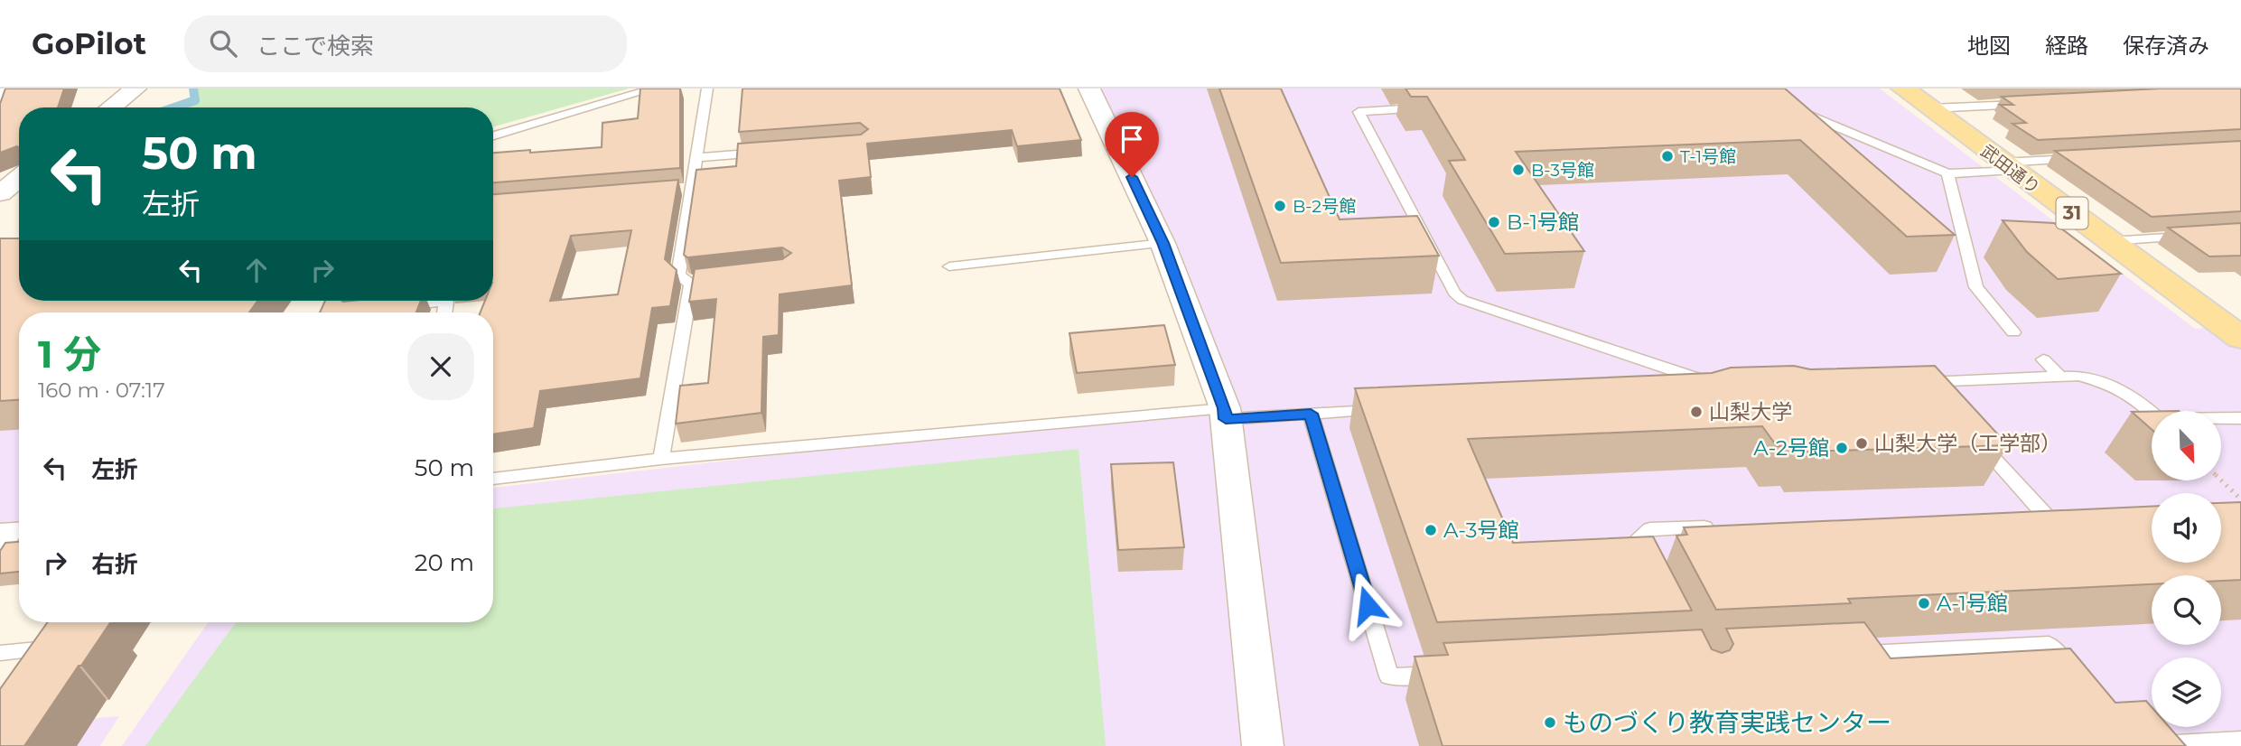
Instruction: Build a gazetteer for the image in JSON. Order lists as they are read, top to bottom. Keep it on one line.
{"streets":{"main road":["武田通り","31"]},"places":["T-1号館","B-3号館","B-2号館","B-1号館","山梨大学","山梨大学（工学部）","A-2号館","A-3号館","A-1号館","ものづくり教育実践センター"],"north":"bottom right","page":{"header":"GoPilot","search":"ここで検索","nav":["地図","経路","保存済み"],"turn":["50 m","左折"],"heading":["1 分","160 m · 07:17"],"list":[{"name":"左折","value":"50 m"},{"name":"右折","value":"20 m"}]}}
